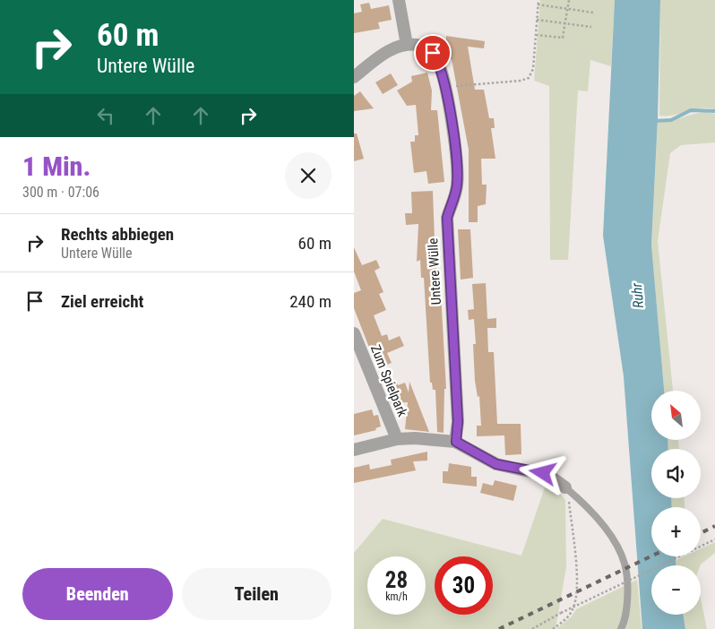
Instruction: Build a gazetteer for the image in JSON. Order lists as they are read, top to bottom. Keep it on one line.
{"streets":{"street":["Untere Wülle","Zum Spielpark"]},"water":["Ruhr"],"north":"top left","page":{"turn":["60 m","Untere Wülle"],"heading":["1 Min.","300 m · 07:06"],"list":[{"name":"Rechts abbiegen","note":"Untere Wülle","value":"60 m"},{"name":"Ziel erreicht","value":"240 m"}],"map_buttons":["+","−"],"speed":"28 km/h","limit":"30","buttons":["Beenden","Teilen"]}}
